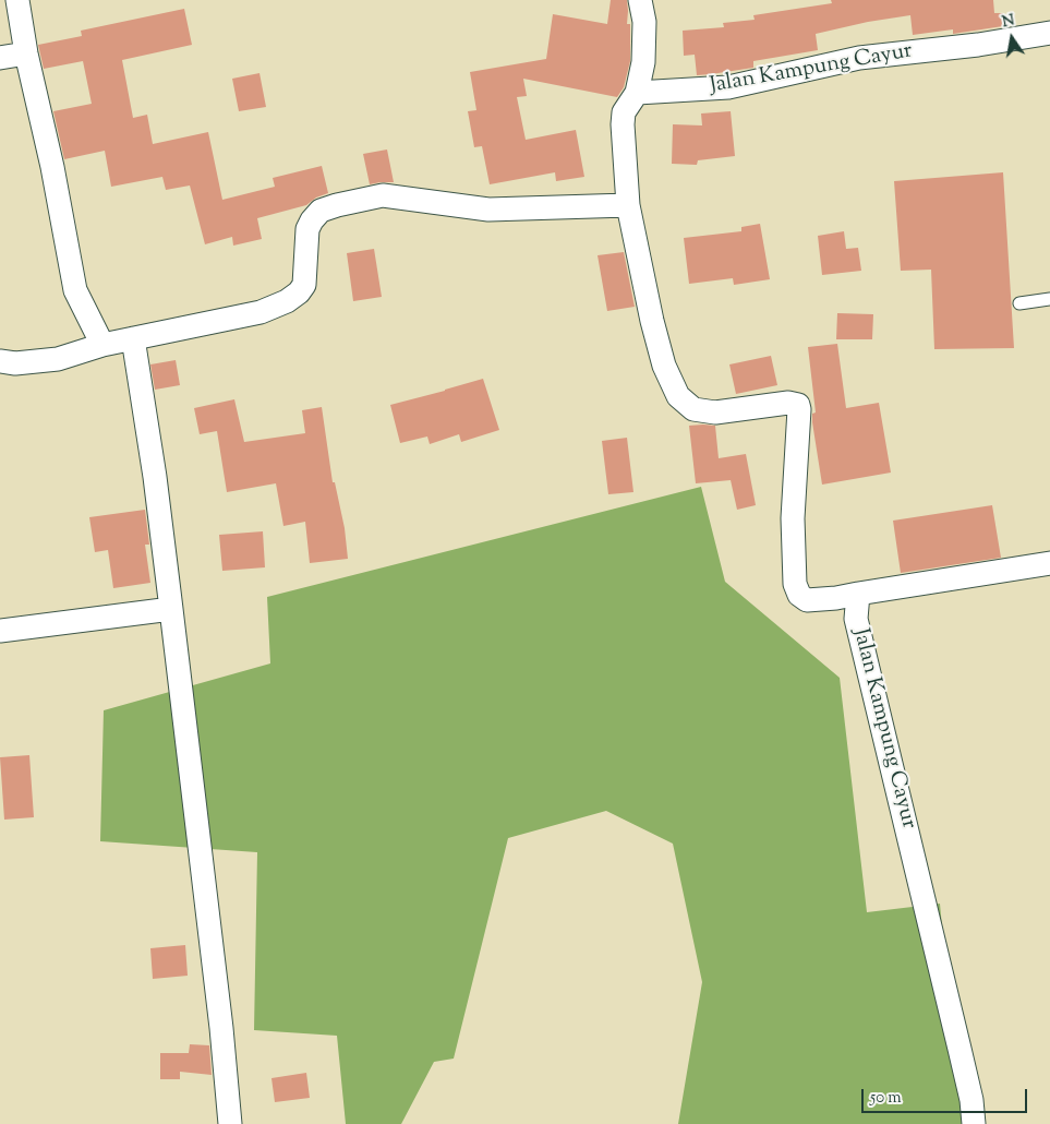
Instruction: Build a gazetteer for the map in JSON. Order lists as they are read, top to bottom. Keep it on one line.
{"streets":{"street":["Jalan Kampung Cayur"]},"scale_bar":"50 m","north":"top"}
